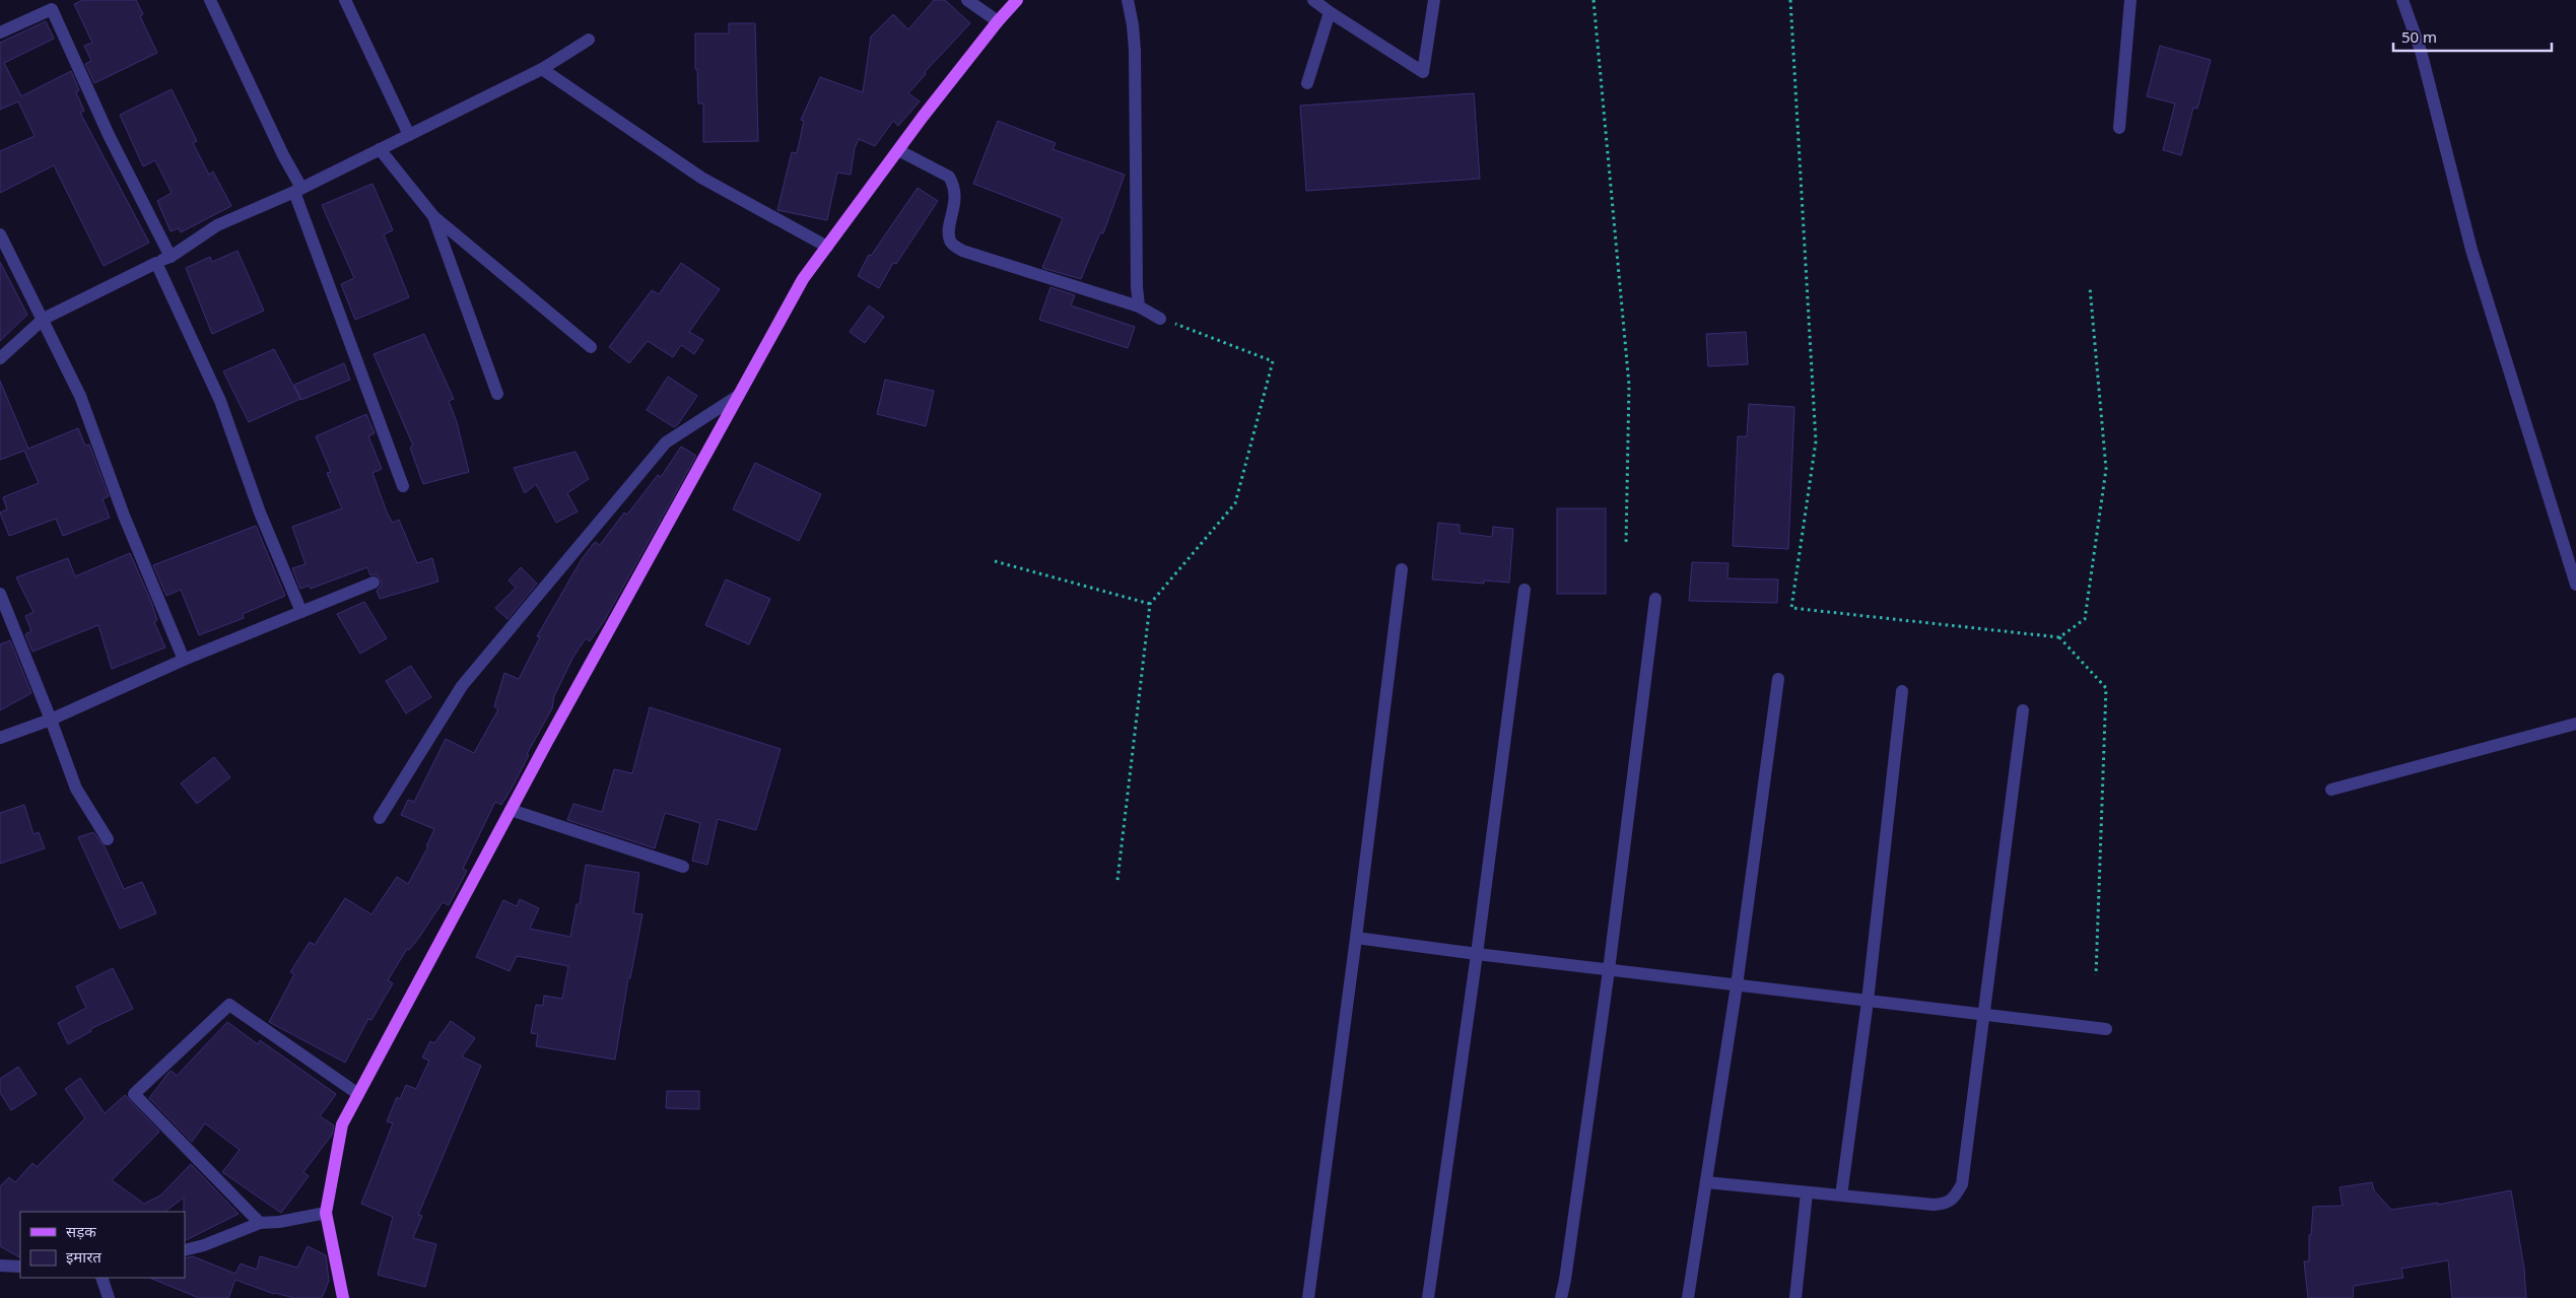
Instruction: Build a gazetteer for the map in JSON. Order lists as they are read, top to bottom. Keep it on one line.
{"legend":["सड़क","इमारत"],"scale_bar":"50 m"}
